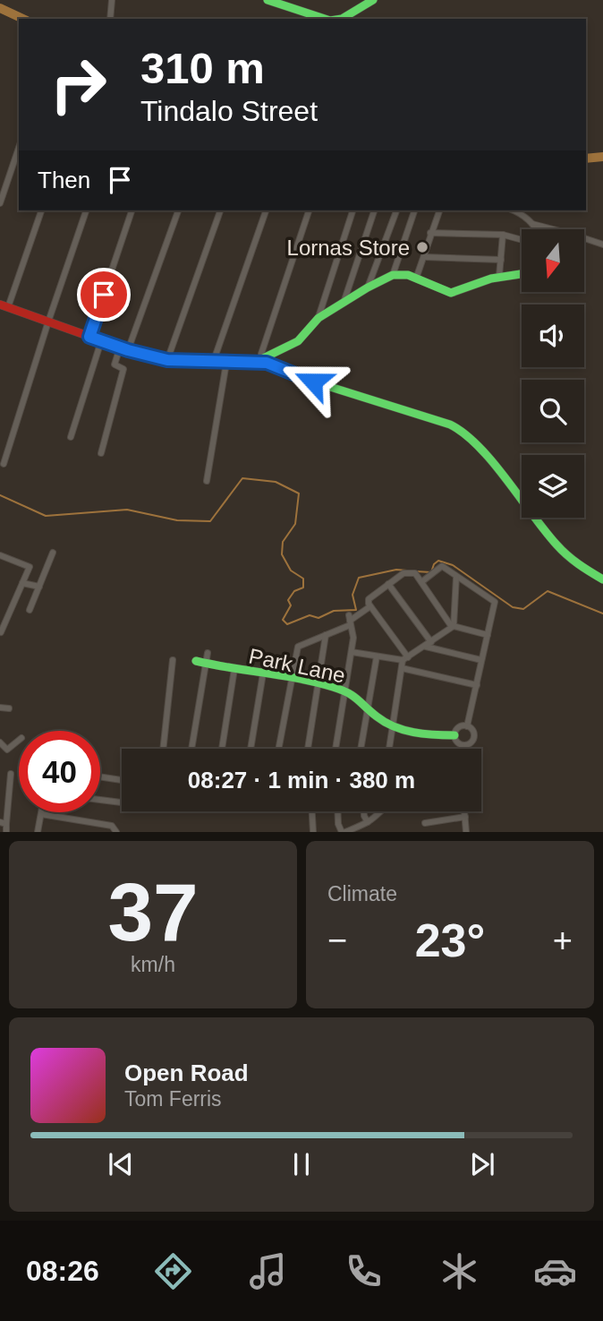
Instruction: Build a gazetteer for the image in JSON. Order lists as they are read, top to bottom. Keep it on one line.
{"streets":{"street":["Park Lane"]},"places":["Lornas Store"],"north":"bottom","page":{"turn":["310 m","Tindalo Street"],"then":"Then","limit":"40","trip":"08:27 · 1 min · 380 m","tile":[["37","km/h"],"Climate"],"heat":["−","23°","+"],"song":["Open Road","Tom Ferris"],"tabs":"08:26"}}
